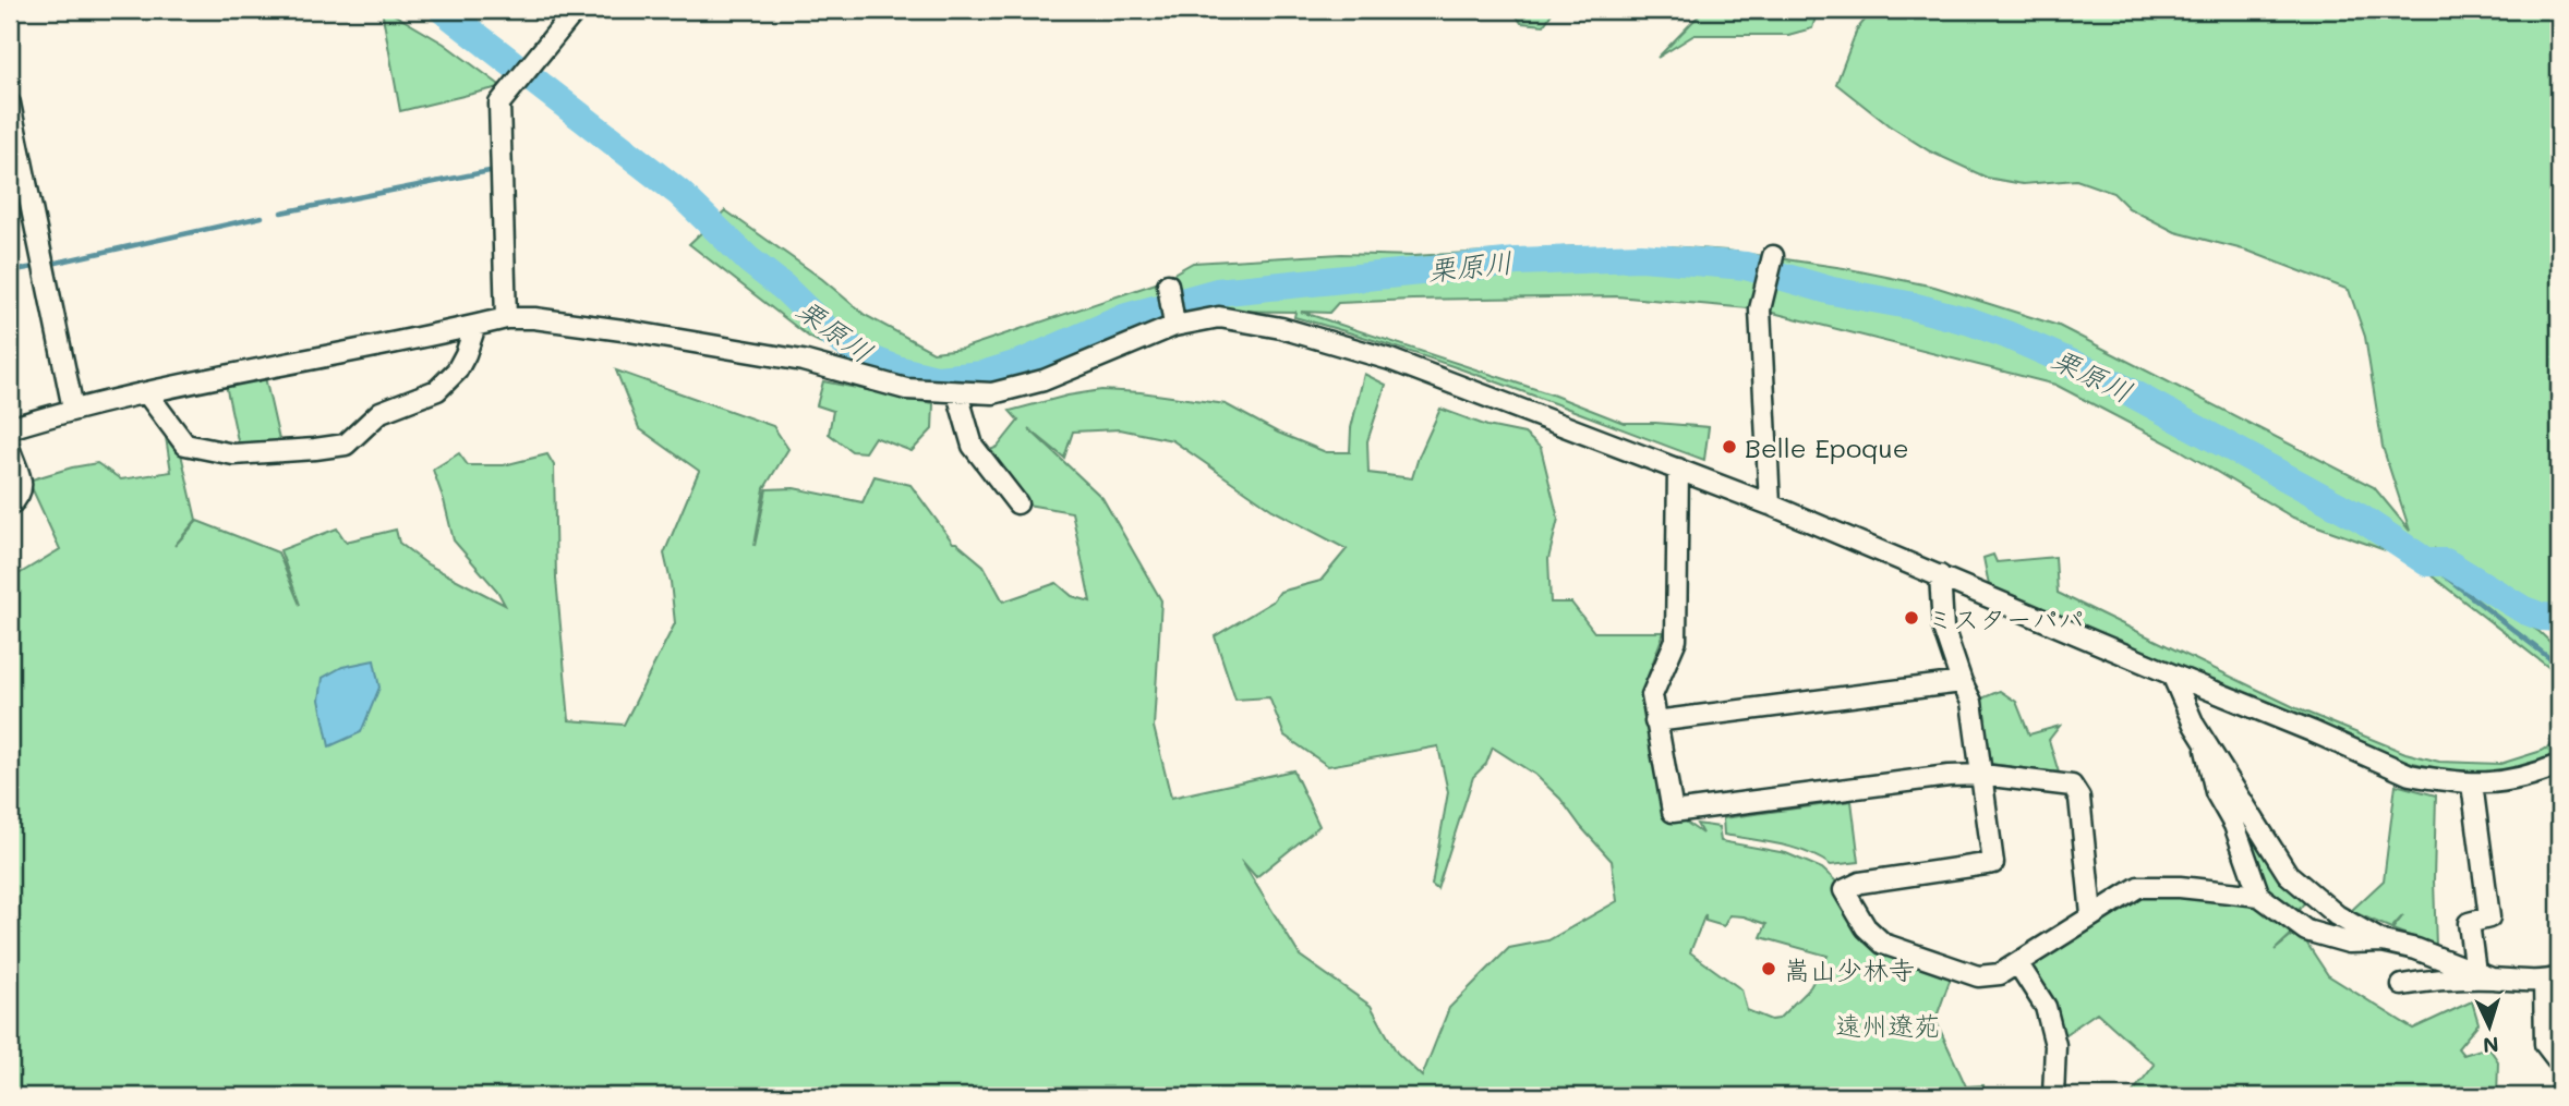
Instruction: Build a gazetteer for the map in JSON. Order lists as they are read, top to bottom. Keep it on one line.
{"water":["栗原川"],"parks":["遠州遼苑"],"places":["Belle Epoque","ミスターパパ","嵩山少林寺"],"north":"bottom"}
